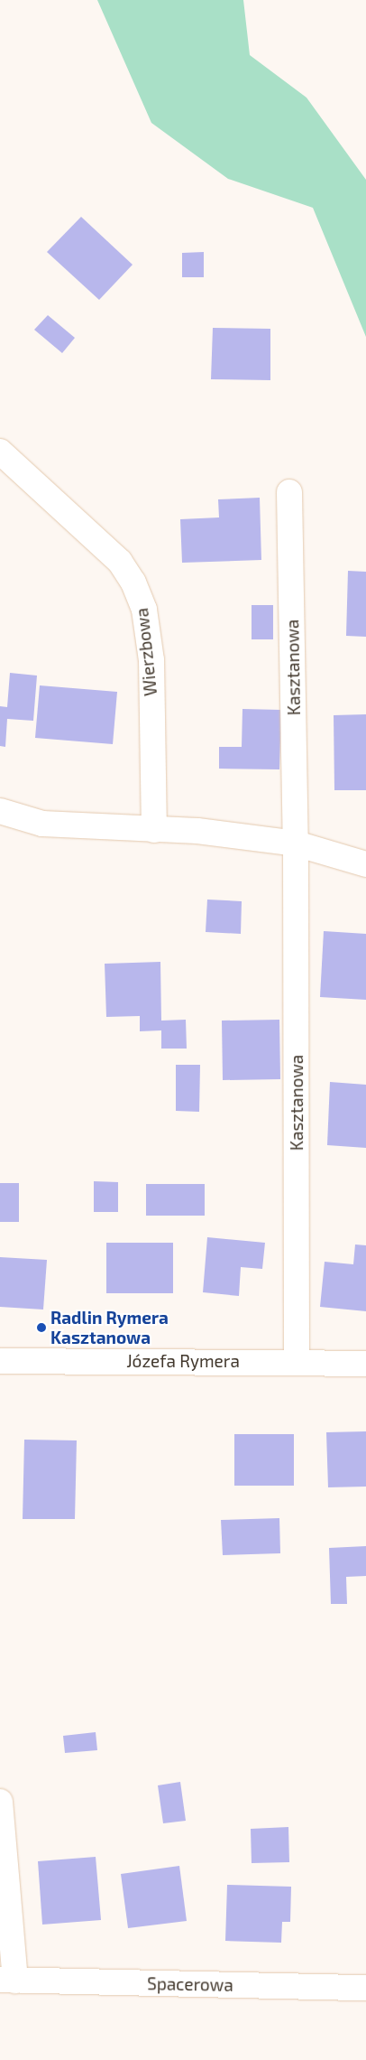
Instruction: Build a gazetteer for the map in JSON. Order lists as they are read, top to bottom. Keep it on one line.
{"streets":{"street":["Wierzbowa","Kasztanowa","Józefa Rymera","Spacerowa"]},"crossings":[["Kasztanowa","Józefa Rymera"]],"places":["Radlin Rymera Kasztanowa"]}
